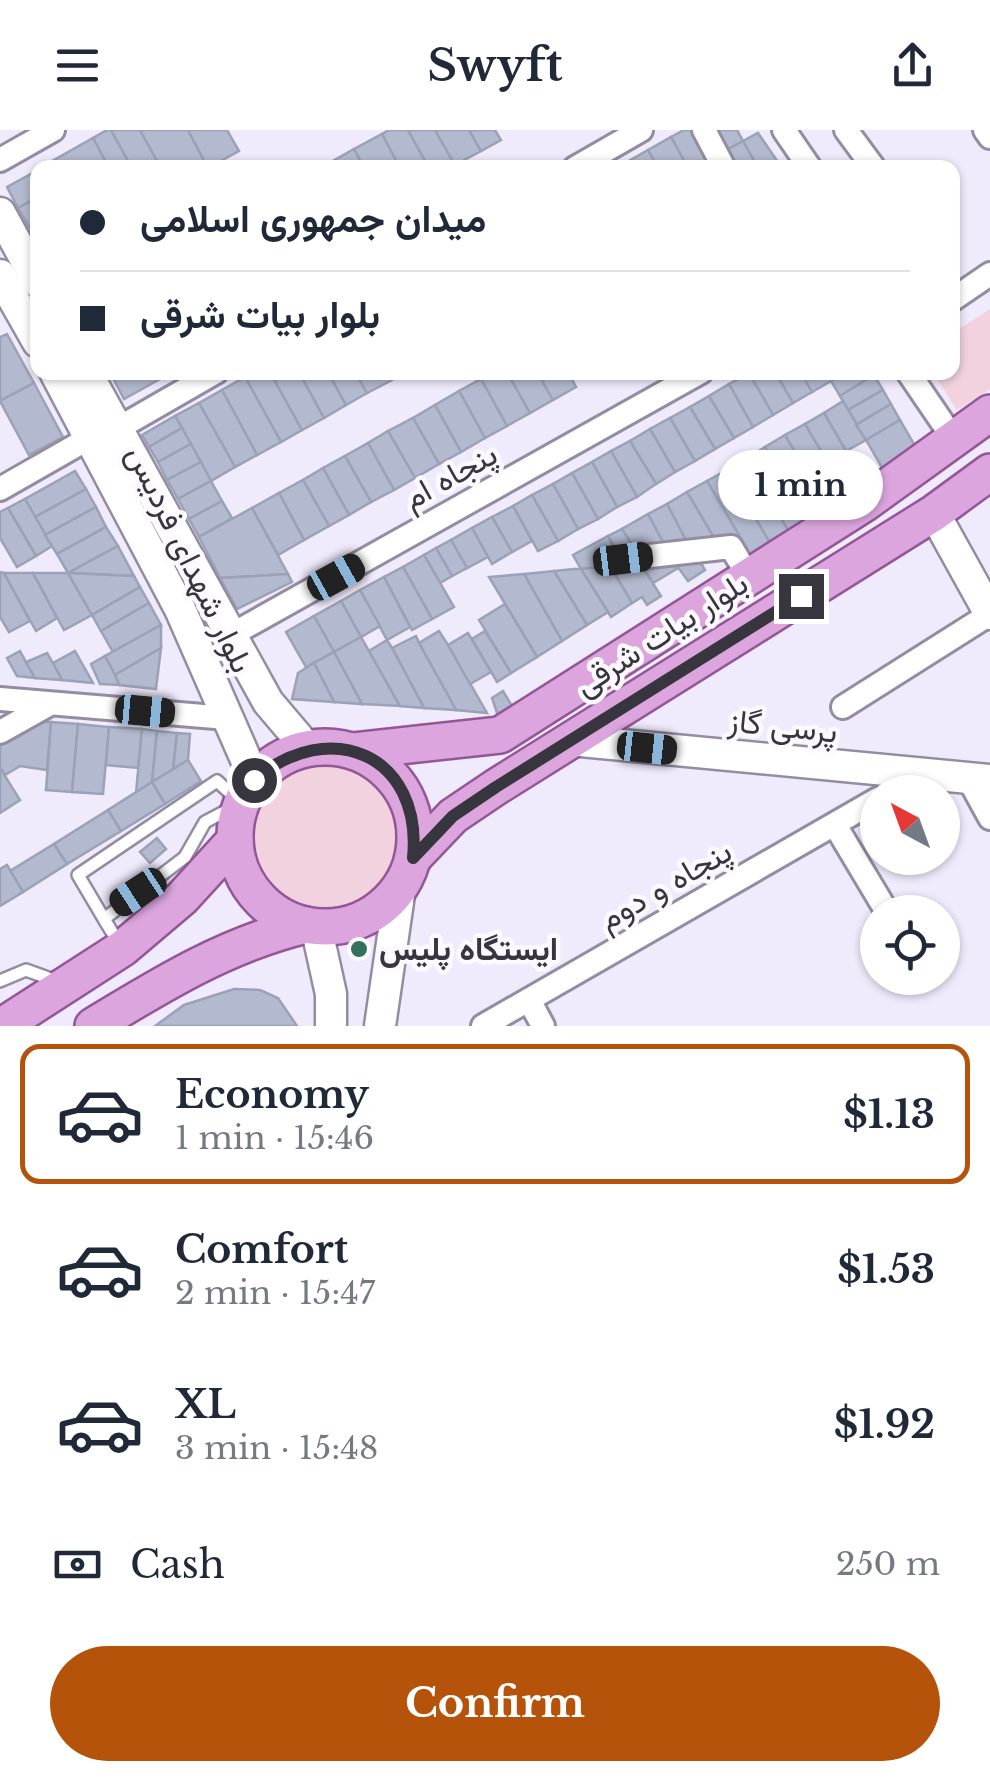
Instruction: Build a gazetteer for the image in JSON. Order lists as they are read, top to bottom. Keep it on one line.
{"streets":{"main road":["بلوار شهدای فردیس","بلوار بیات شرقی","پرسی گاز"],"street":["پنجاه ام","پنجاه و دوم"]},"crossings":[["پنجاه ام","بلوار شهدای فردیس"],["بلوار شهدای فردیس","بلوار بیات شرقی"],["بلوار بیات شرقی","پرسی گاز"]],"places":["ایستگاه پلیس"],"north":"top left","page":{"header":"Swyft","banner":["میدان جمهوری اسلامی","بلوار بیات شرقی"],"bubble":"1 min","list":[{"name":"Economy","note":"1 min · 15:46","value":"$1.13"},{"name":"Comfort","note":"2 min · 15:47","value":"$1.53"},{"name":"XL","note":"3 min · 15:48","value":"$1.92"}],"pay":["Cash","250 m"],"buttons":"Confirm"}}
